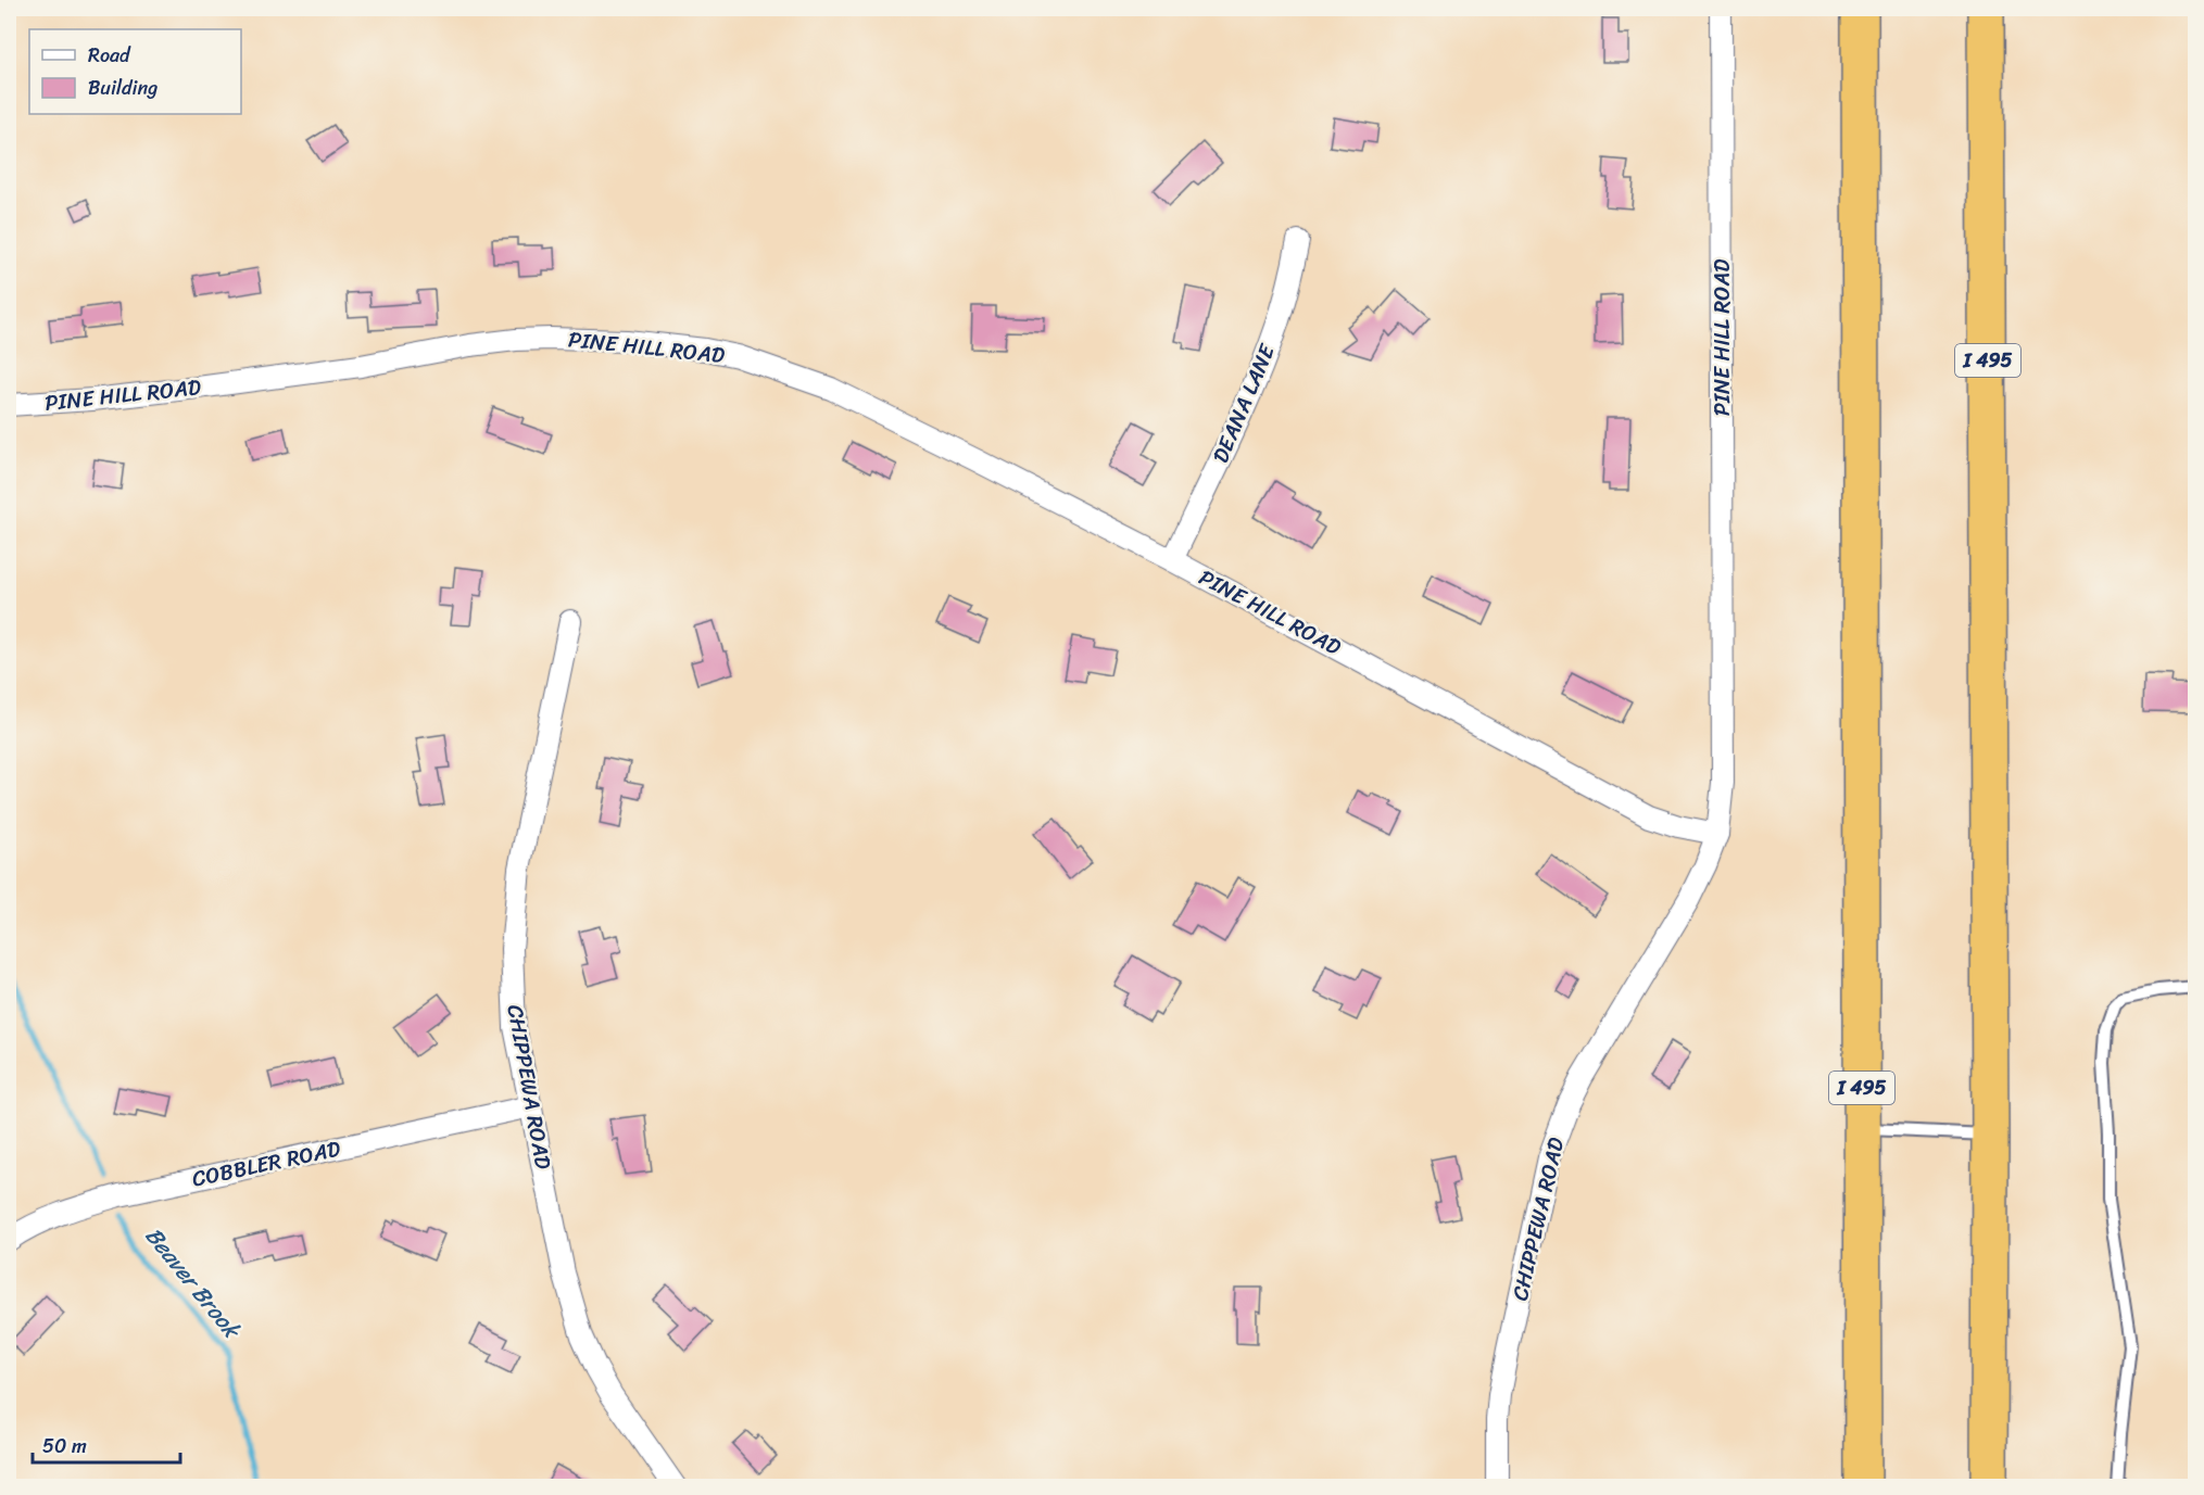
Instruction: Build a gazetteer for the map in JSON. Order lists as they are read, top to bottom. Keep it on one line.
{"streets":{"highway":["I 495"],"street":["PINE HILL ROAD","DEANA LANE","CHIPPEWA ROAD","COBBLER ROAD"]},"crossings":[["PINE HILL ROAD","DEANA LANE"],["PINE HILL ROAD","CHIPPEWA ROAD"],["CHIPPEWA ROAD","COBBLER ROAD"]],"water":["Beaver Brook"],"legend":["Road","Building"],"scale_bar":"50 m"}
